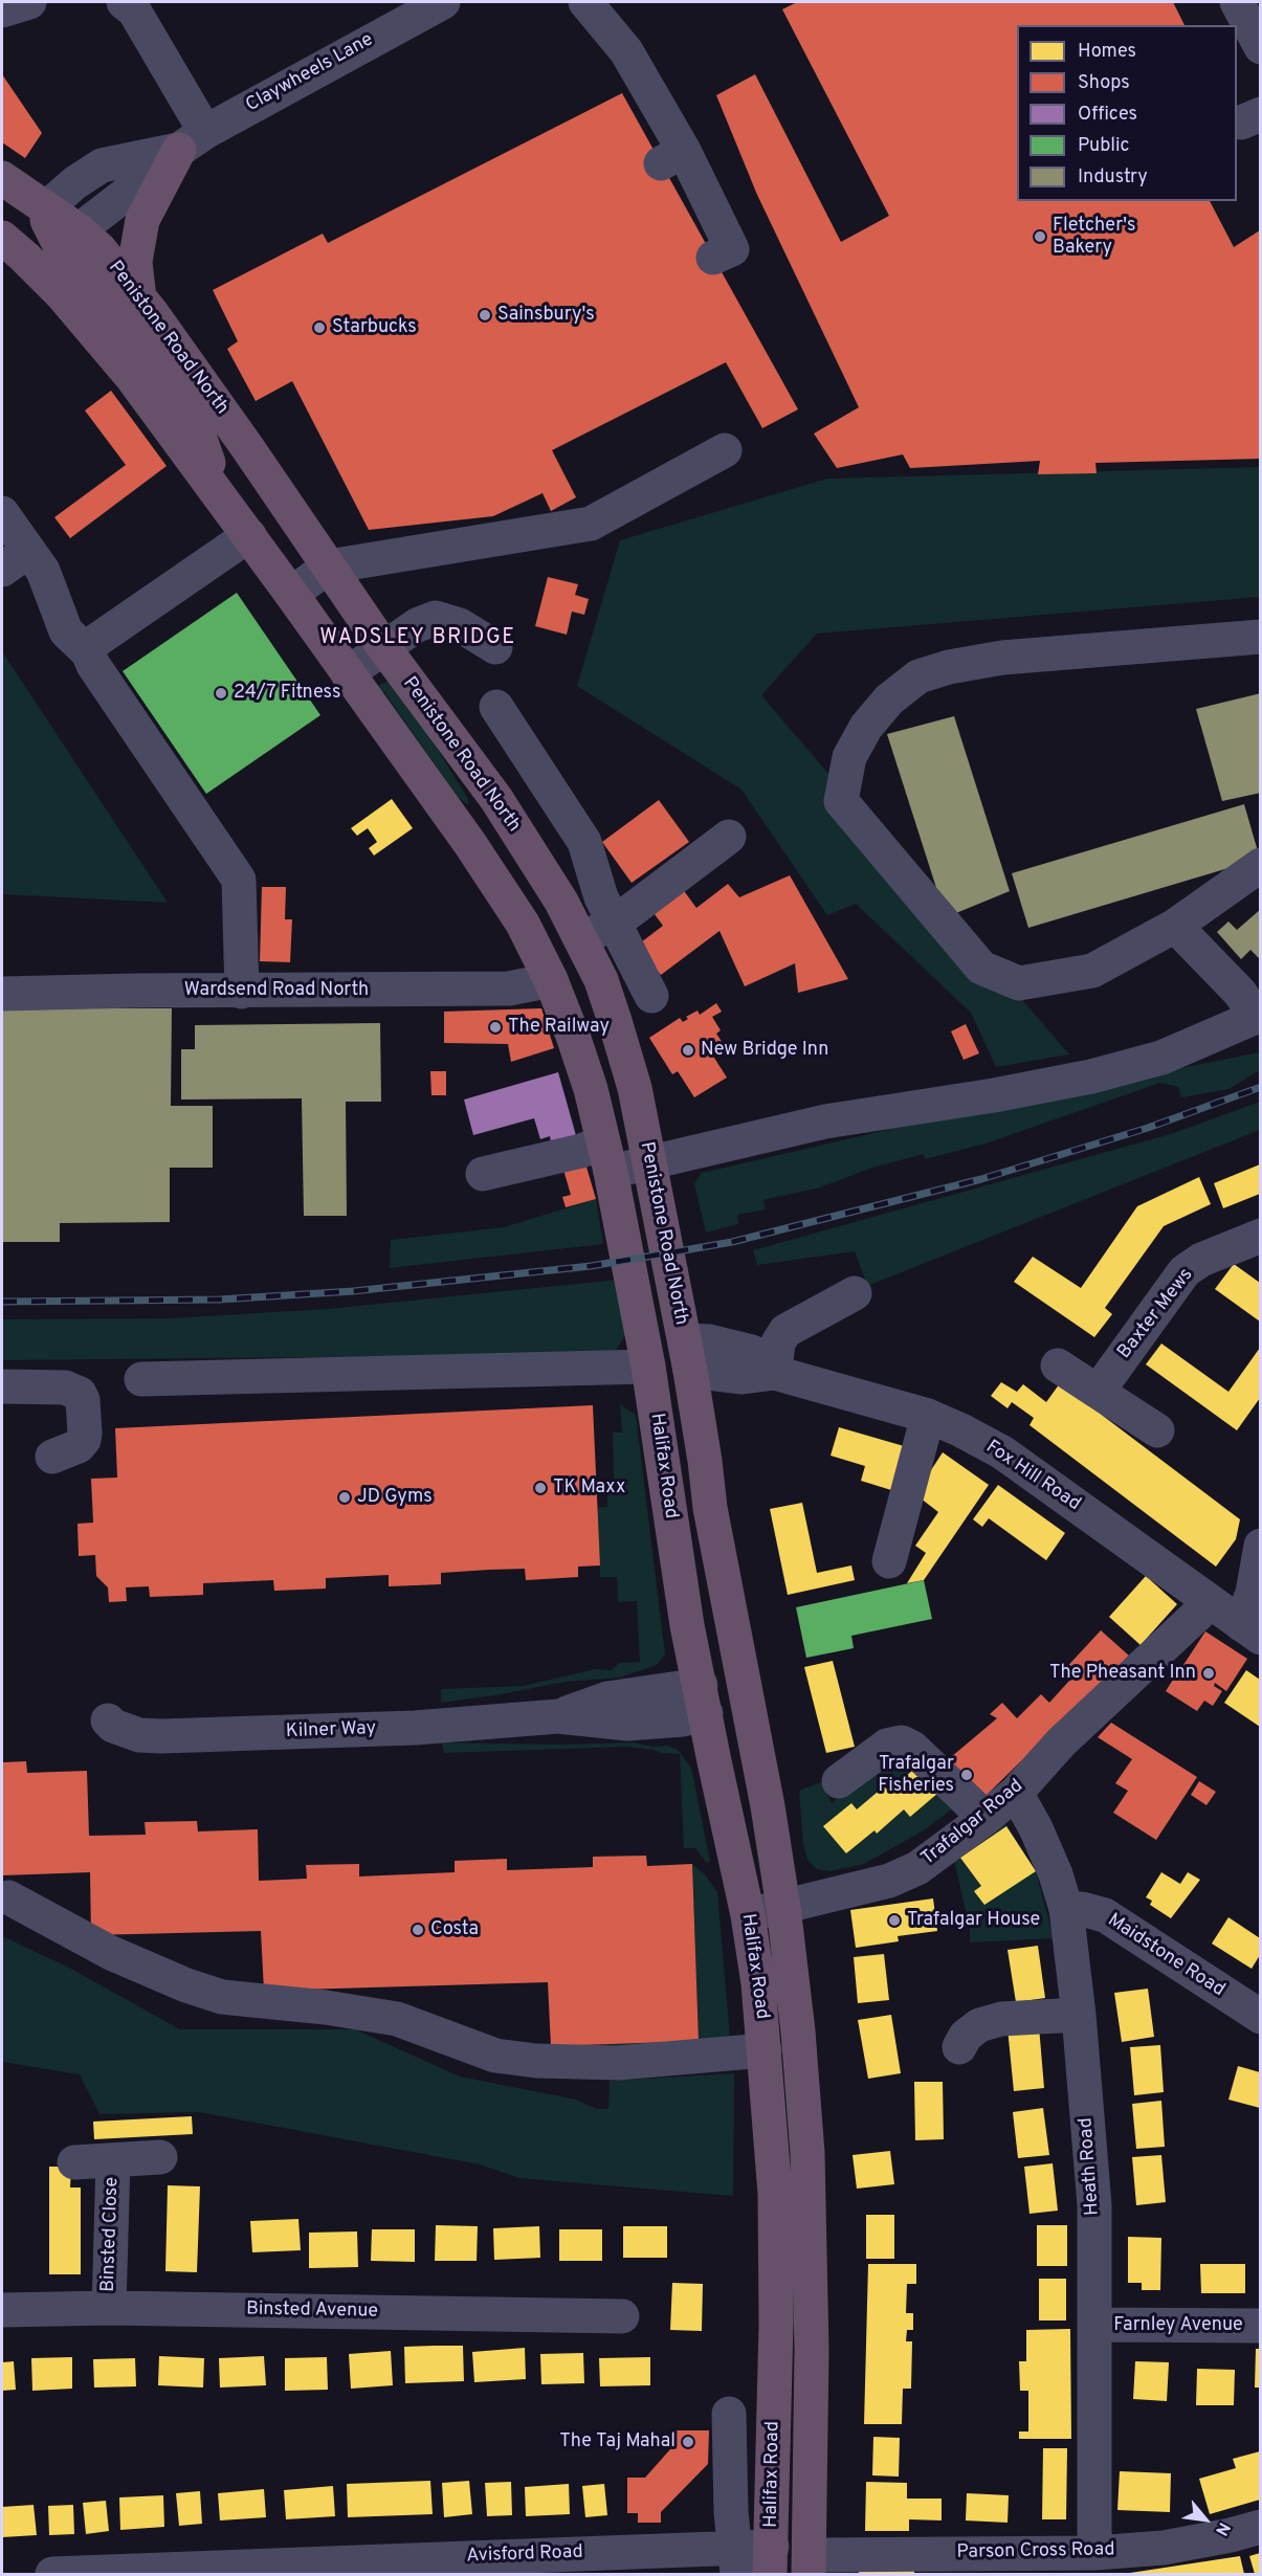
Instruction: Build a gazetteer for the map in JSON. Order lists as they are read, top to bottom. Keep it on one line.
{"streets":{"highway":["Penistone Road North","Halifax Road"],"street":["Claywheels Lane","Wardsend Road North","Baxter Mews","Fox Hill Road","Kilner Way","Trafalgar Road","Maidstone Road","Heath Road","Binsted Close","Binsted Avenue","Farnley Avenue","Parson Cross Road","Avisford Road"]},"crossings":[["Claywheels Lane","Penistone Road North"],["Penistone Road North","Halifax Road"],["Penistone Road North","Fox Hill Road"],["Halifax Road","Fox Hill Road"],["Halifax Road","Kilner Way"],["Halifax Road","Trafalgar Road"],["Halifax Road","Parson Cross Road"],["Halifax Road","Avisford Road"],["Fox Hill Road","Trafalgar Road"],["Trafalgar Road","Heath Road"],["Maidstone Road","Heath Road"],["Heath Road","Farnley Avenue"],["Heath Road","Parson Cross Road"],["Binsted Close","Binsted Avenue"]],"districts":["WADSLEY BRIDGE"],"places":["Fletcher's Bakery","Sainsbury's","Starbucks","24/7 Fitness","The Railway","New Bridge Inn","TK Maxx","JD Gyms","The Pheasant Inn","Trafalgar Fisheries","Trafalgar House","Costa","The Taj Mahal"],"legend":["Homes","Shops","Offices","Public","Industry"],"north":"bottom right"}
